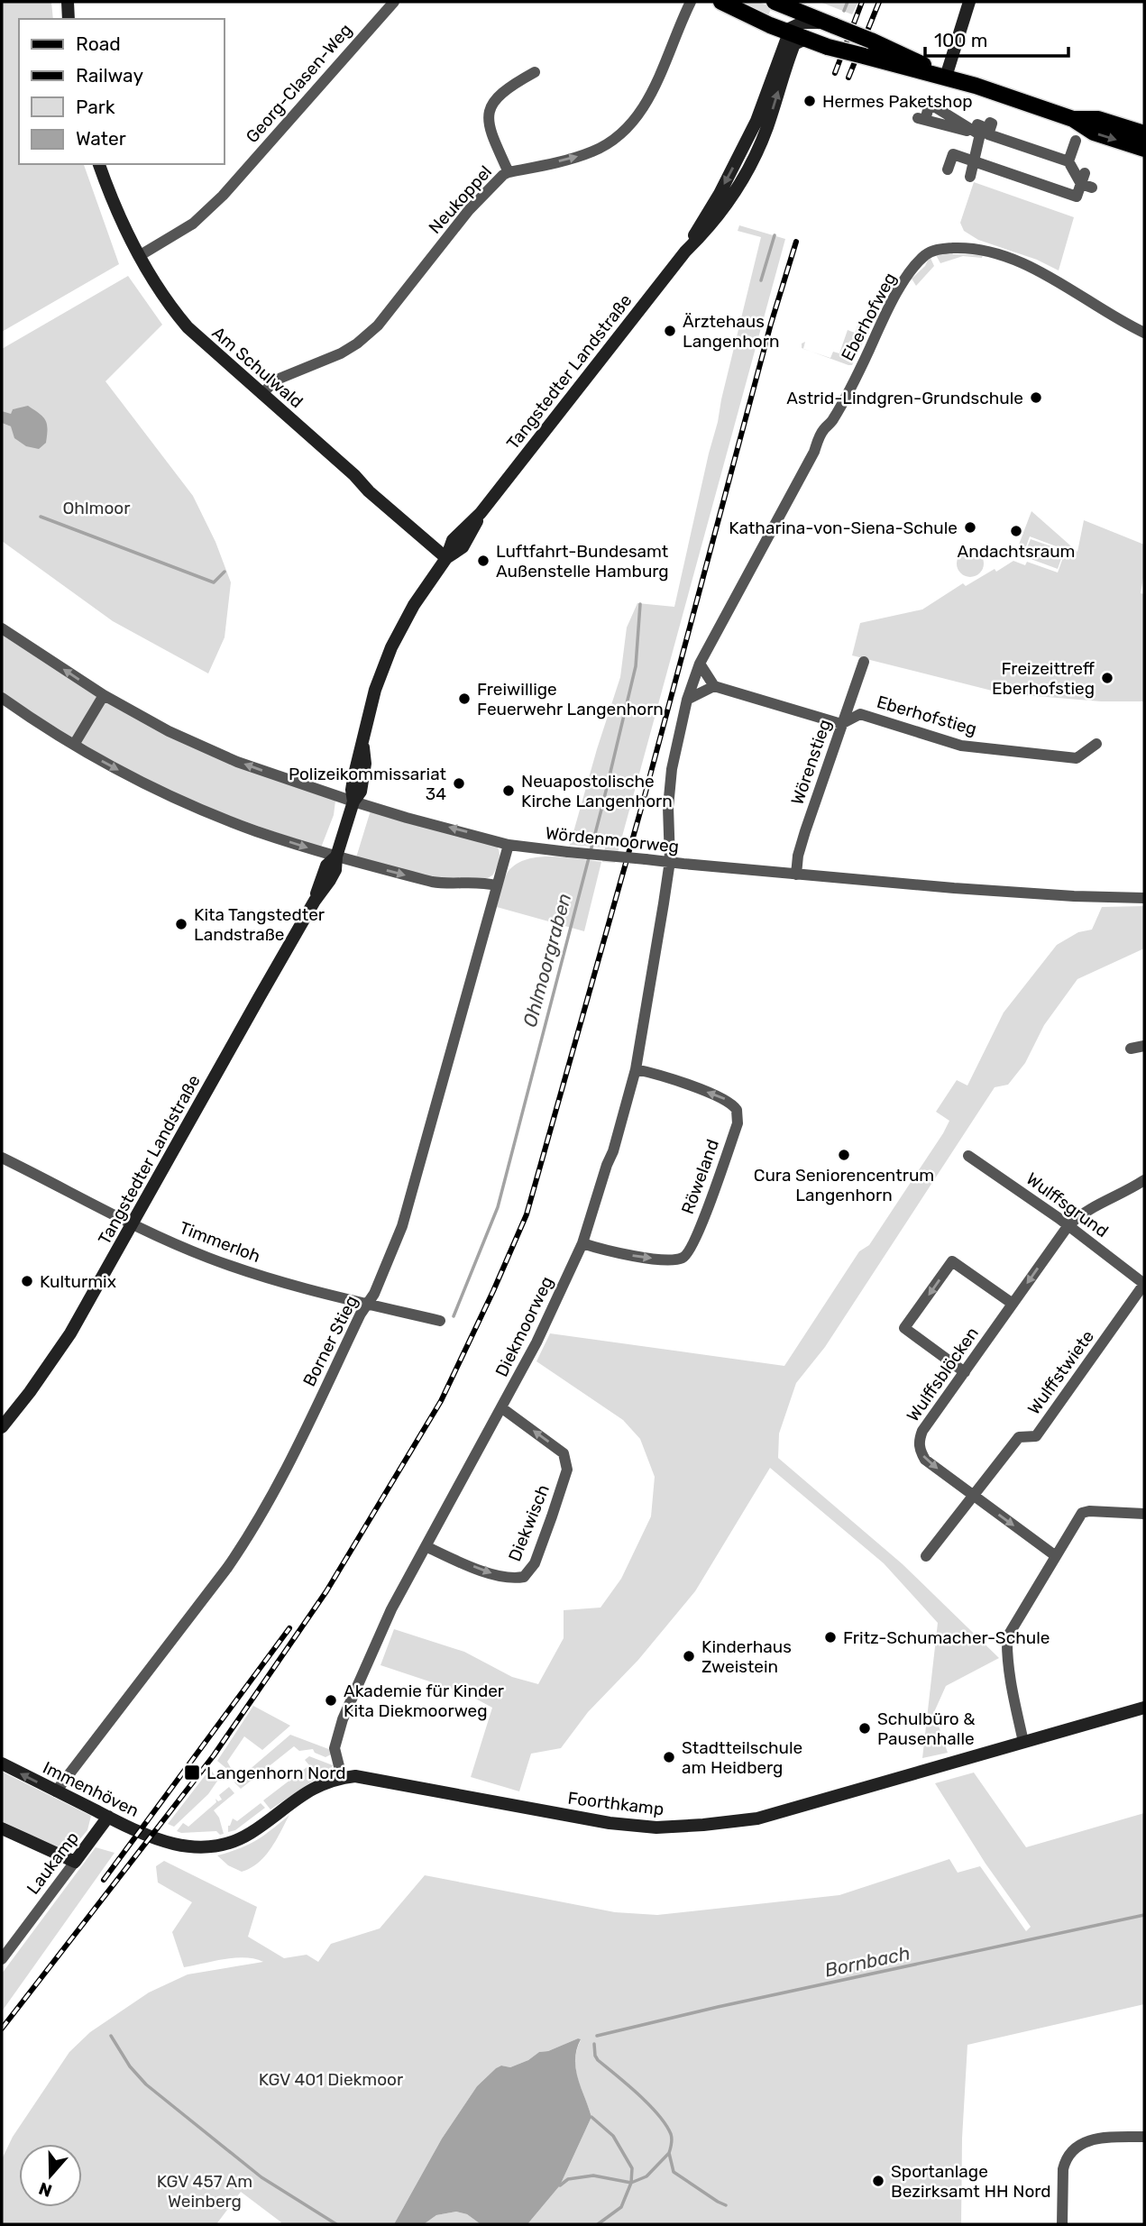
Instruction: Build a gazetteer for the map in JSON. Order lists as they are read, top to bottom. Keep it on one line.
{"streets":{"street":["Georg-Clasen-Weg","Neukoppel","Eberhofweg","Am Schulwald","Tangstedter Landstraße","Eberhofstieg","Wörenstieg","Wördenmoorweg","Röweland","Wulffsgrund","Timmerloh","Diekmoorweg","Borner Stieg","Wulffstwiete","Wulffsblöcken","Diekwisch","Immenhöven","Foorthkamp","Laukamp"]},"crossings":[["Georg-Clasen-Weg","Am Schulwald"],["Neukoppel","Am Schulwald"],["Eberhofweg","Wördenmoorweg"],["Eberhofweg","Diekmoorweg"],["Am Schulwald","Tangstedter Landstraße"],["Tangstedter Landstraße","Wördenmoorweg"],["Tangstedter Landstraße","Timmerloh"],["Eberhofstieg","Wörenstieg"],["Wörenstieg","Wördenmoorweg"],["Wördenmoorweg","Diekmoorweg"],["Wördenmoorweg","Borner Stieg"],["Röweland","Diekmoorweg"],["Wulffsgrund","Wulffstwiete"],["Wulffsgrund","Wulffsblöcken"],["Timmerloh","Borner Stieg"],["Diekmoorweg","Diekwisch"],["Diekmoorweg","Foorthkamp"],["Borner Stieg","Immenhöven"],["Wulffstwiete","Wulffsblöcken"],["Immenhöven","Foorthkamp"],["Immenhöven","Laukamp"]],"one_way":["Neukoppel"],"water":["Ohlmoorgraben","Bornbach"],"parks":["Ohlmoor","KGV 401 Diekmoor","KGV 457 Am Weinberg"],"places":{"other":["Hermes Paketshop","Ärztehaus Langenhorn","Astrid-Lindgren-Grundschule","Katharina-von-Siena-Schule","Andachtsraum","Luftfahrt-Bundesamt Außenstelle Hamburg","Freizeittreff Eberhofstieg","Freiwillige Feuerwehr Langenhorn","Polizeikommissariat 34","Neuapostolische Kirche Langenhorn","Kita Tangstedter Landstraße","Cura Seniorencentrum Langenhorn","Kulturmix","Fritz-Schumacher-Schule","Kinderhaus Zweistein","Akademie für Kinder Kita Diekmoorweg","Schulbüro & Pausenhalle","Stadtteilschule am Heidberg","Sportanlage Bezirksamt HH Nord"],"transit":["Langenhorn Nord"]},"legend":["Road","Railway","Park","Water"],"scale_bar":"100 m","north":"bottom"}
